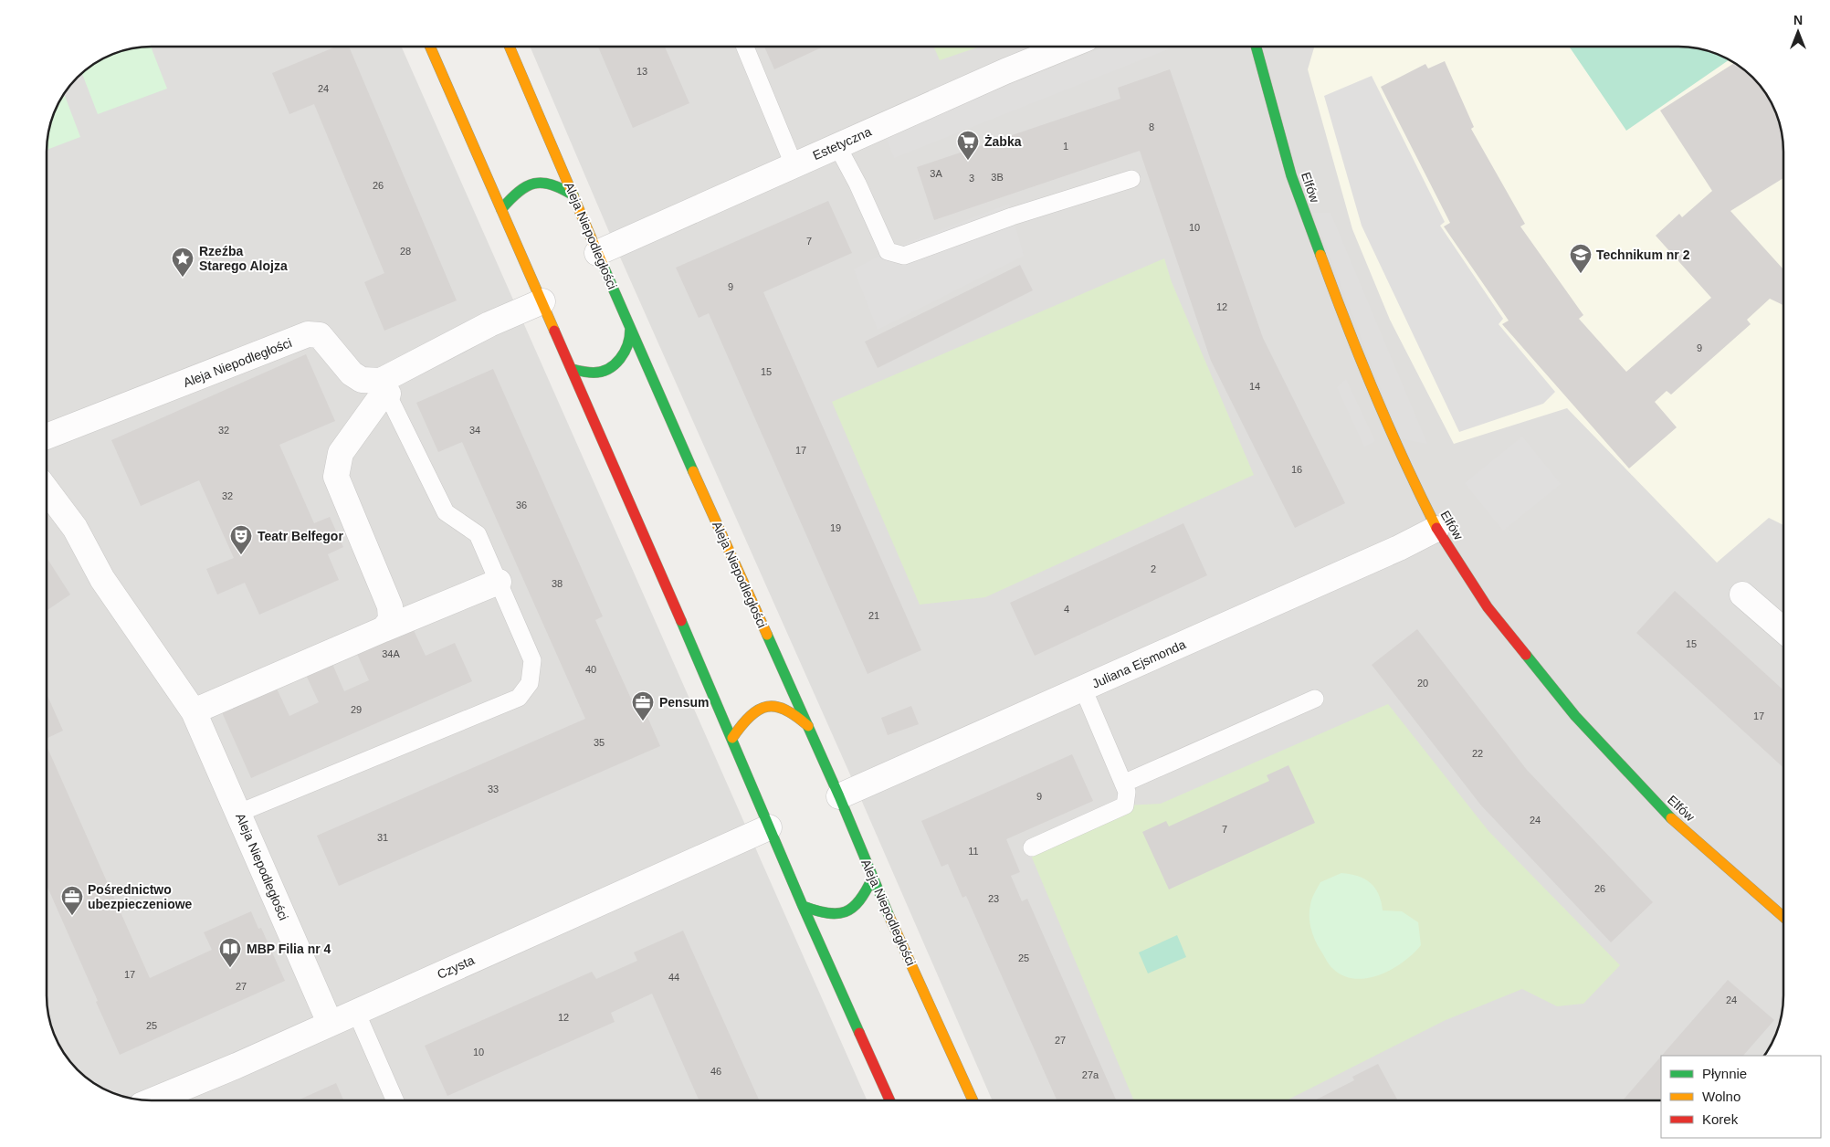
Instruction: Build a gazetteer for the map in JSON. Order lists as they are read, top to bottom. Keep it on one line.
{"streets":{"street":["Estetyczna","Elfów","Aleja Niepodległości","Juliana Ejsmonda","Czysta"]},"crossings":[["Estetyczna","Aleja Niepodległości"],["Elfów","Juliana Ejsmonda"],["Aleja Niepodległości","Juliana Ejsmonda"],["Aleja Niepodległości","Czysta"]],"places":{"supermarket":["Żabka"],"school or university":["Technikum nr 2"],"place":["Rzeźba Starego Alojza"],"theatre":["Teatr Belfegor"],"office":["Pensum","Pośrednictwo ubezpieczeniowe"],"library":["MBP Filia nr 4"]},"house_numbers":["13","24","8","1","3A","3B","3","26","10","7","28","9","12","9","15","14","32","34","17","16","32","36","19","2","38","4","21","15","34A","40","20","29","17","35","22","33","9","24","7","31","11","26","23","25","17","44","27","24","12","25","27","10","46","27a"],"legend":["Płynnie","Wolno","Korek"],"north":"top"}
